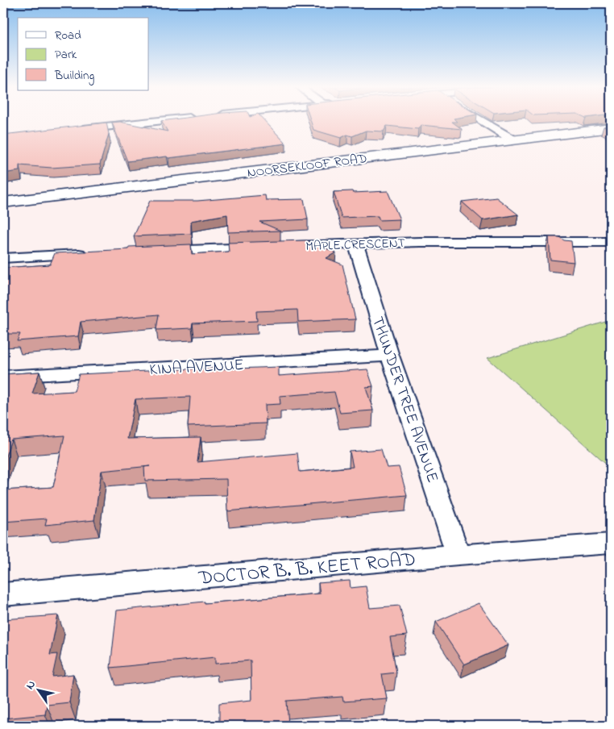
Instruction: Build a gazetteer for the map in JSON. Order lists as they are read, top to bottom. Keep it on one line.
{"streets":{"street":["NOORSEKLOOF ROAD","MAPLE CRESCENT","KINA AVENUE","THUNDER TREE AVENUE","DOCTOR B. B. KEET ROAD"]},"crossings":[["MAPLE CRESCENT","THUNDER TREE AVENUE"],["KINA AVENUE","THUNDER TREE AVENUE"],["THUNDER TREE AVENUE","DOCTOR B. B. KEET ROAD"]],"legend":["Road","Park","Building"],"north":"top left"}
